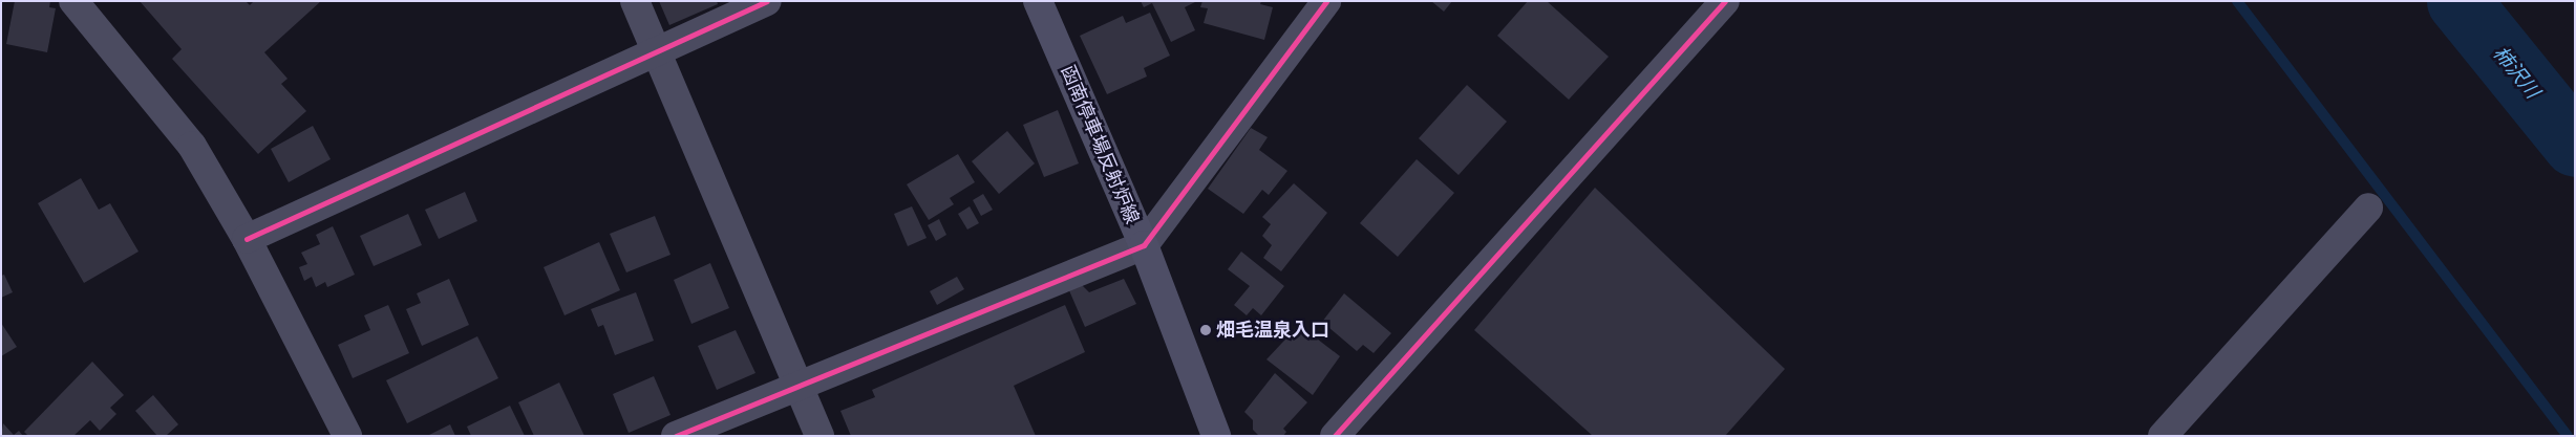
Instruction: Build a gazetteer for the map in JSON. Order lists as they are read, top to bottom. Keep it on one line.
{"streets":{"main road":["函南停車場反射炉線"]},"water":["柿沢川"],"places":["畑毛温泉入口"]}
